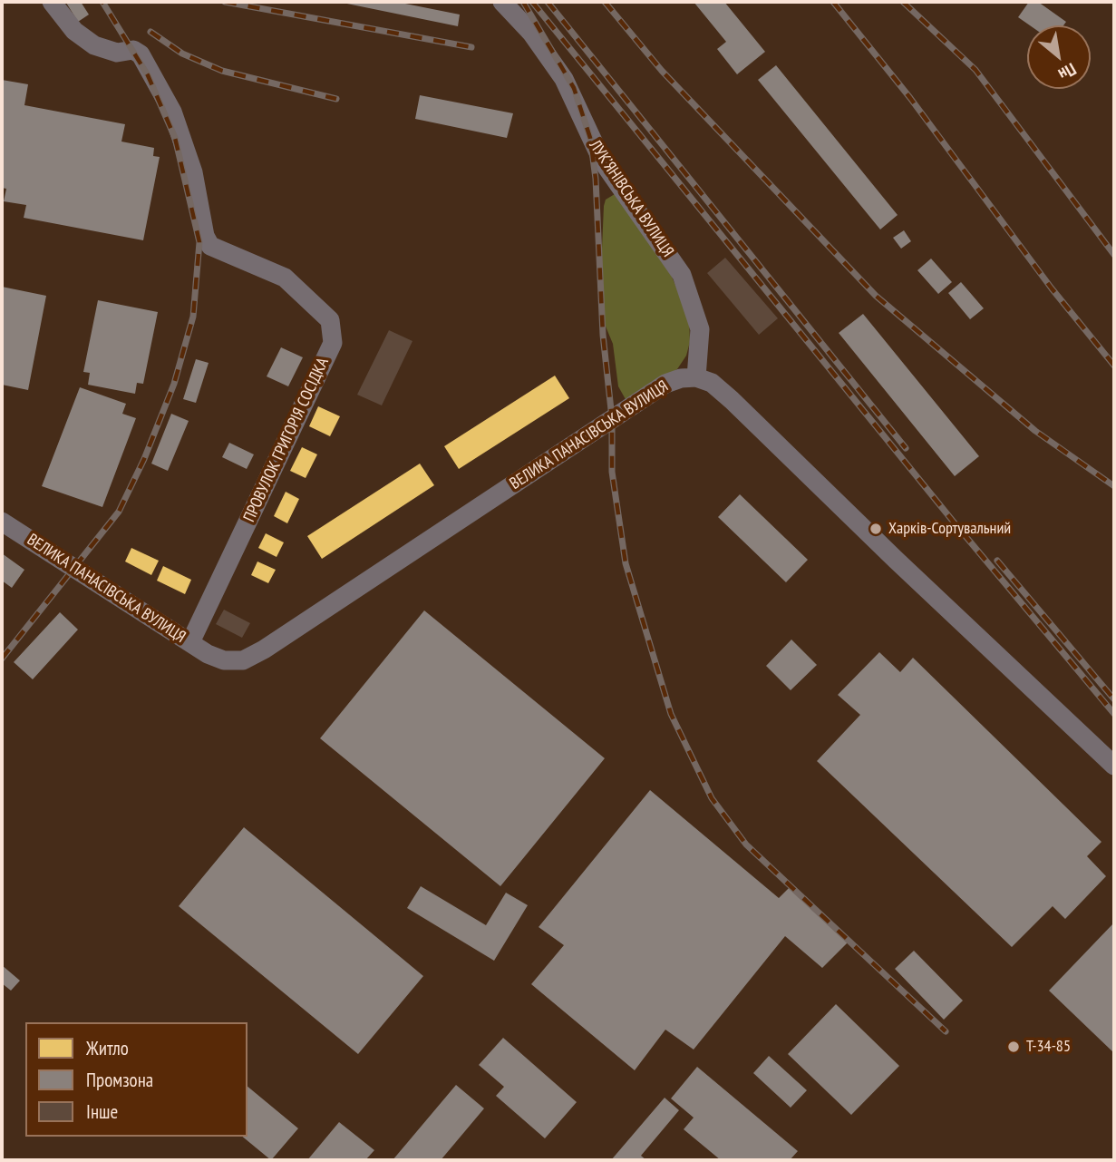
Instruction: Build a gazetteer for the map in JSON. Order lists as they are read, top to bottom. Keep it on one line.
{"streets":{"street":["ЛУК’ЯНІВСЬКА ВУЛИЦЯ","ВЕЛИКА ПАНАСІВСЬКА ВУЛИЦЯ","ПРОВУЛОК ГРИГОРІЯ СОСІДКА"]},"crossings":[["ЛУК’ЯНІВСЬКА ВУЛИЦЯ","ВЕЛИКА ПАНАСІВСЬКА ВУЛИЦЯ"],["ВЕЛИКА ПАНАСІВСЬКА ВУЛИЦЯ","ПРОВУЛОК ГРИГОРІЯ СОСІДКА"]],"places":["Харків-Сортувальний","Т-34-85"],"legend":["Житло","Промзона","Інше"],"north":"bottom right"}
